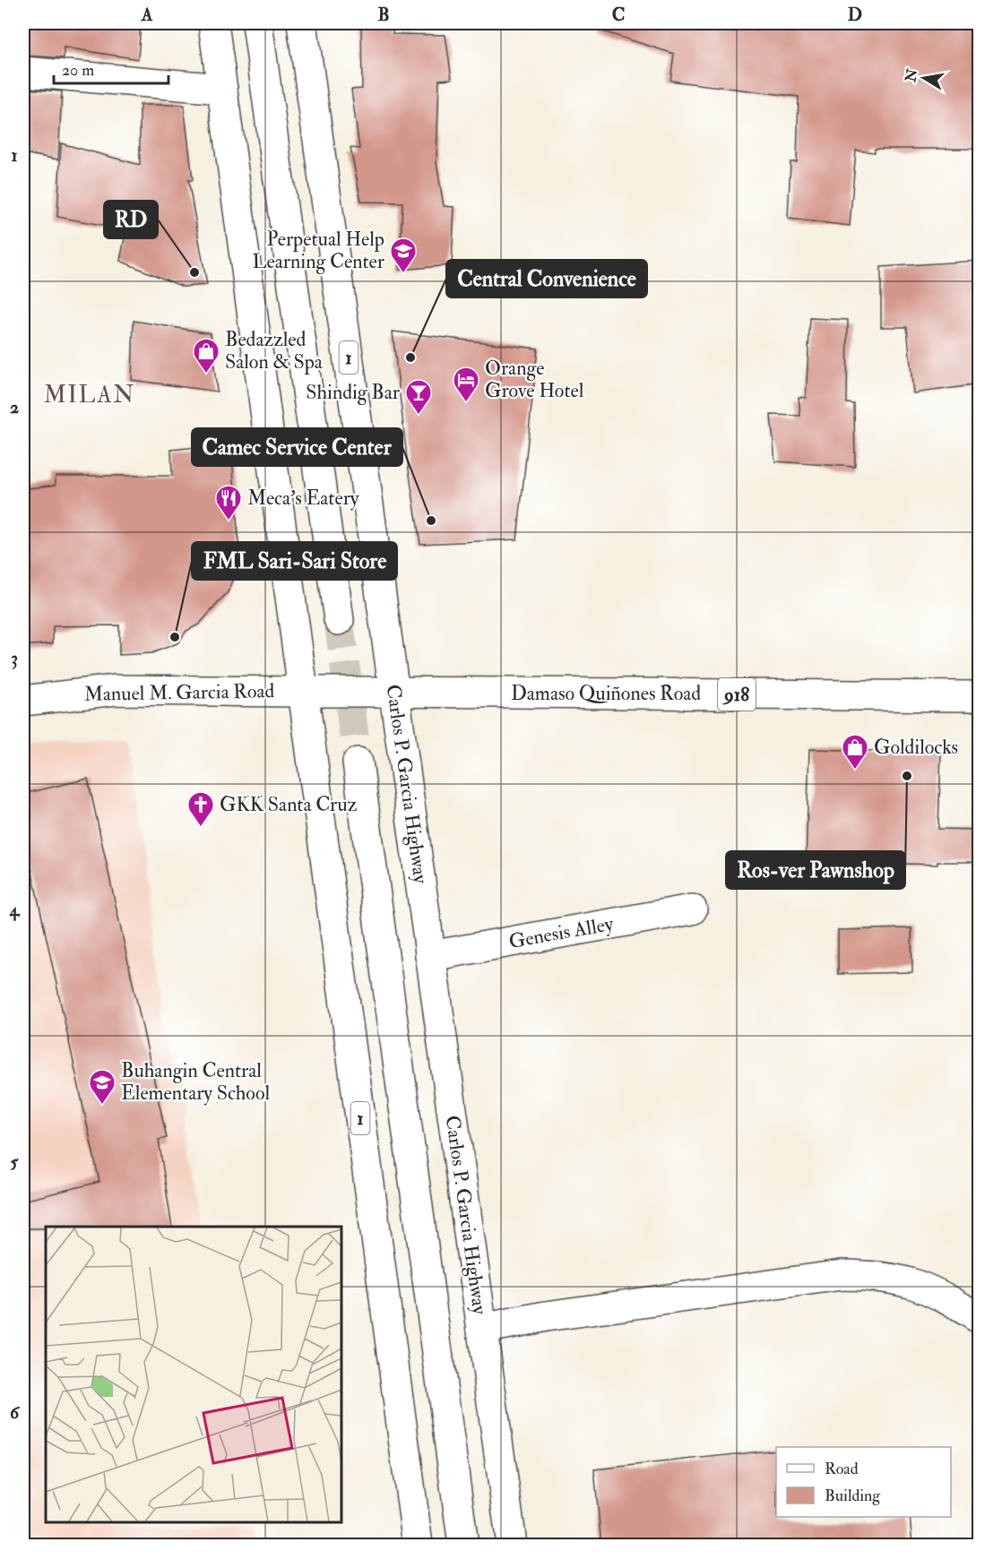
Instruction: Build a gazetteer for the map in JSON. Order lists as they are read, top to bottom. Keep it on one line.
{"streets":{"main road":["1","Manuel M. Garcia Road","Damaso Quiñones Road","918","Carlos P. Garcia Highway","Genesis Alley"]},"crossings":[["1","Manuel M. Garcia Road"],["1","918"],["Manuel M. Garcia Road","918"],["Damaso Quiñones Road","918"],["Damaso Quiñones Road","Carlos P. Garcia Highway"],["918","Carlos P. Garcia Highway"],["Carlos P. Garcia Highway","Genesis Alley"]],"districts":["MILAN"],"places":{"other":["RD","Central Convenience","Camec Service Center","FML Sari-Sari Store","Ros-ver Pawnshop"],"school or university":["Perpetual Help Learning Center","Buhangin Central Elementary School"],"shop":["Bedazzled Salon & Spa","Goldilocks"],"hotel":["Orange Grove Hotel"],"bar":["Shindig Bar"],"restaurant":["Meca's Eatery"],"church":["GKK Santa Cruz"]},"legend":["Road","Building"],"scale_bar":"20 m","north":"left","grid":{"columns":["A","B","C","D"],"rows":["1","2","3","4","5","6"]}}
